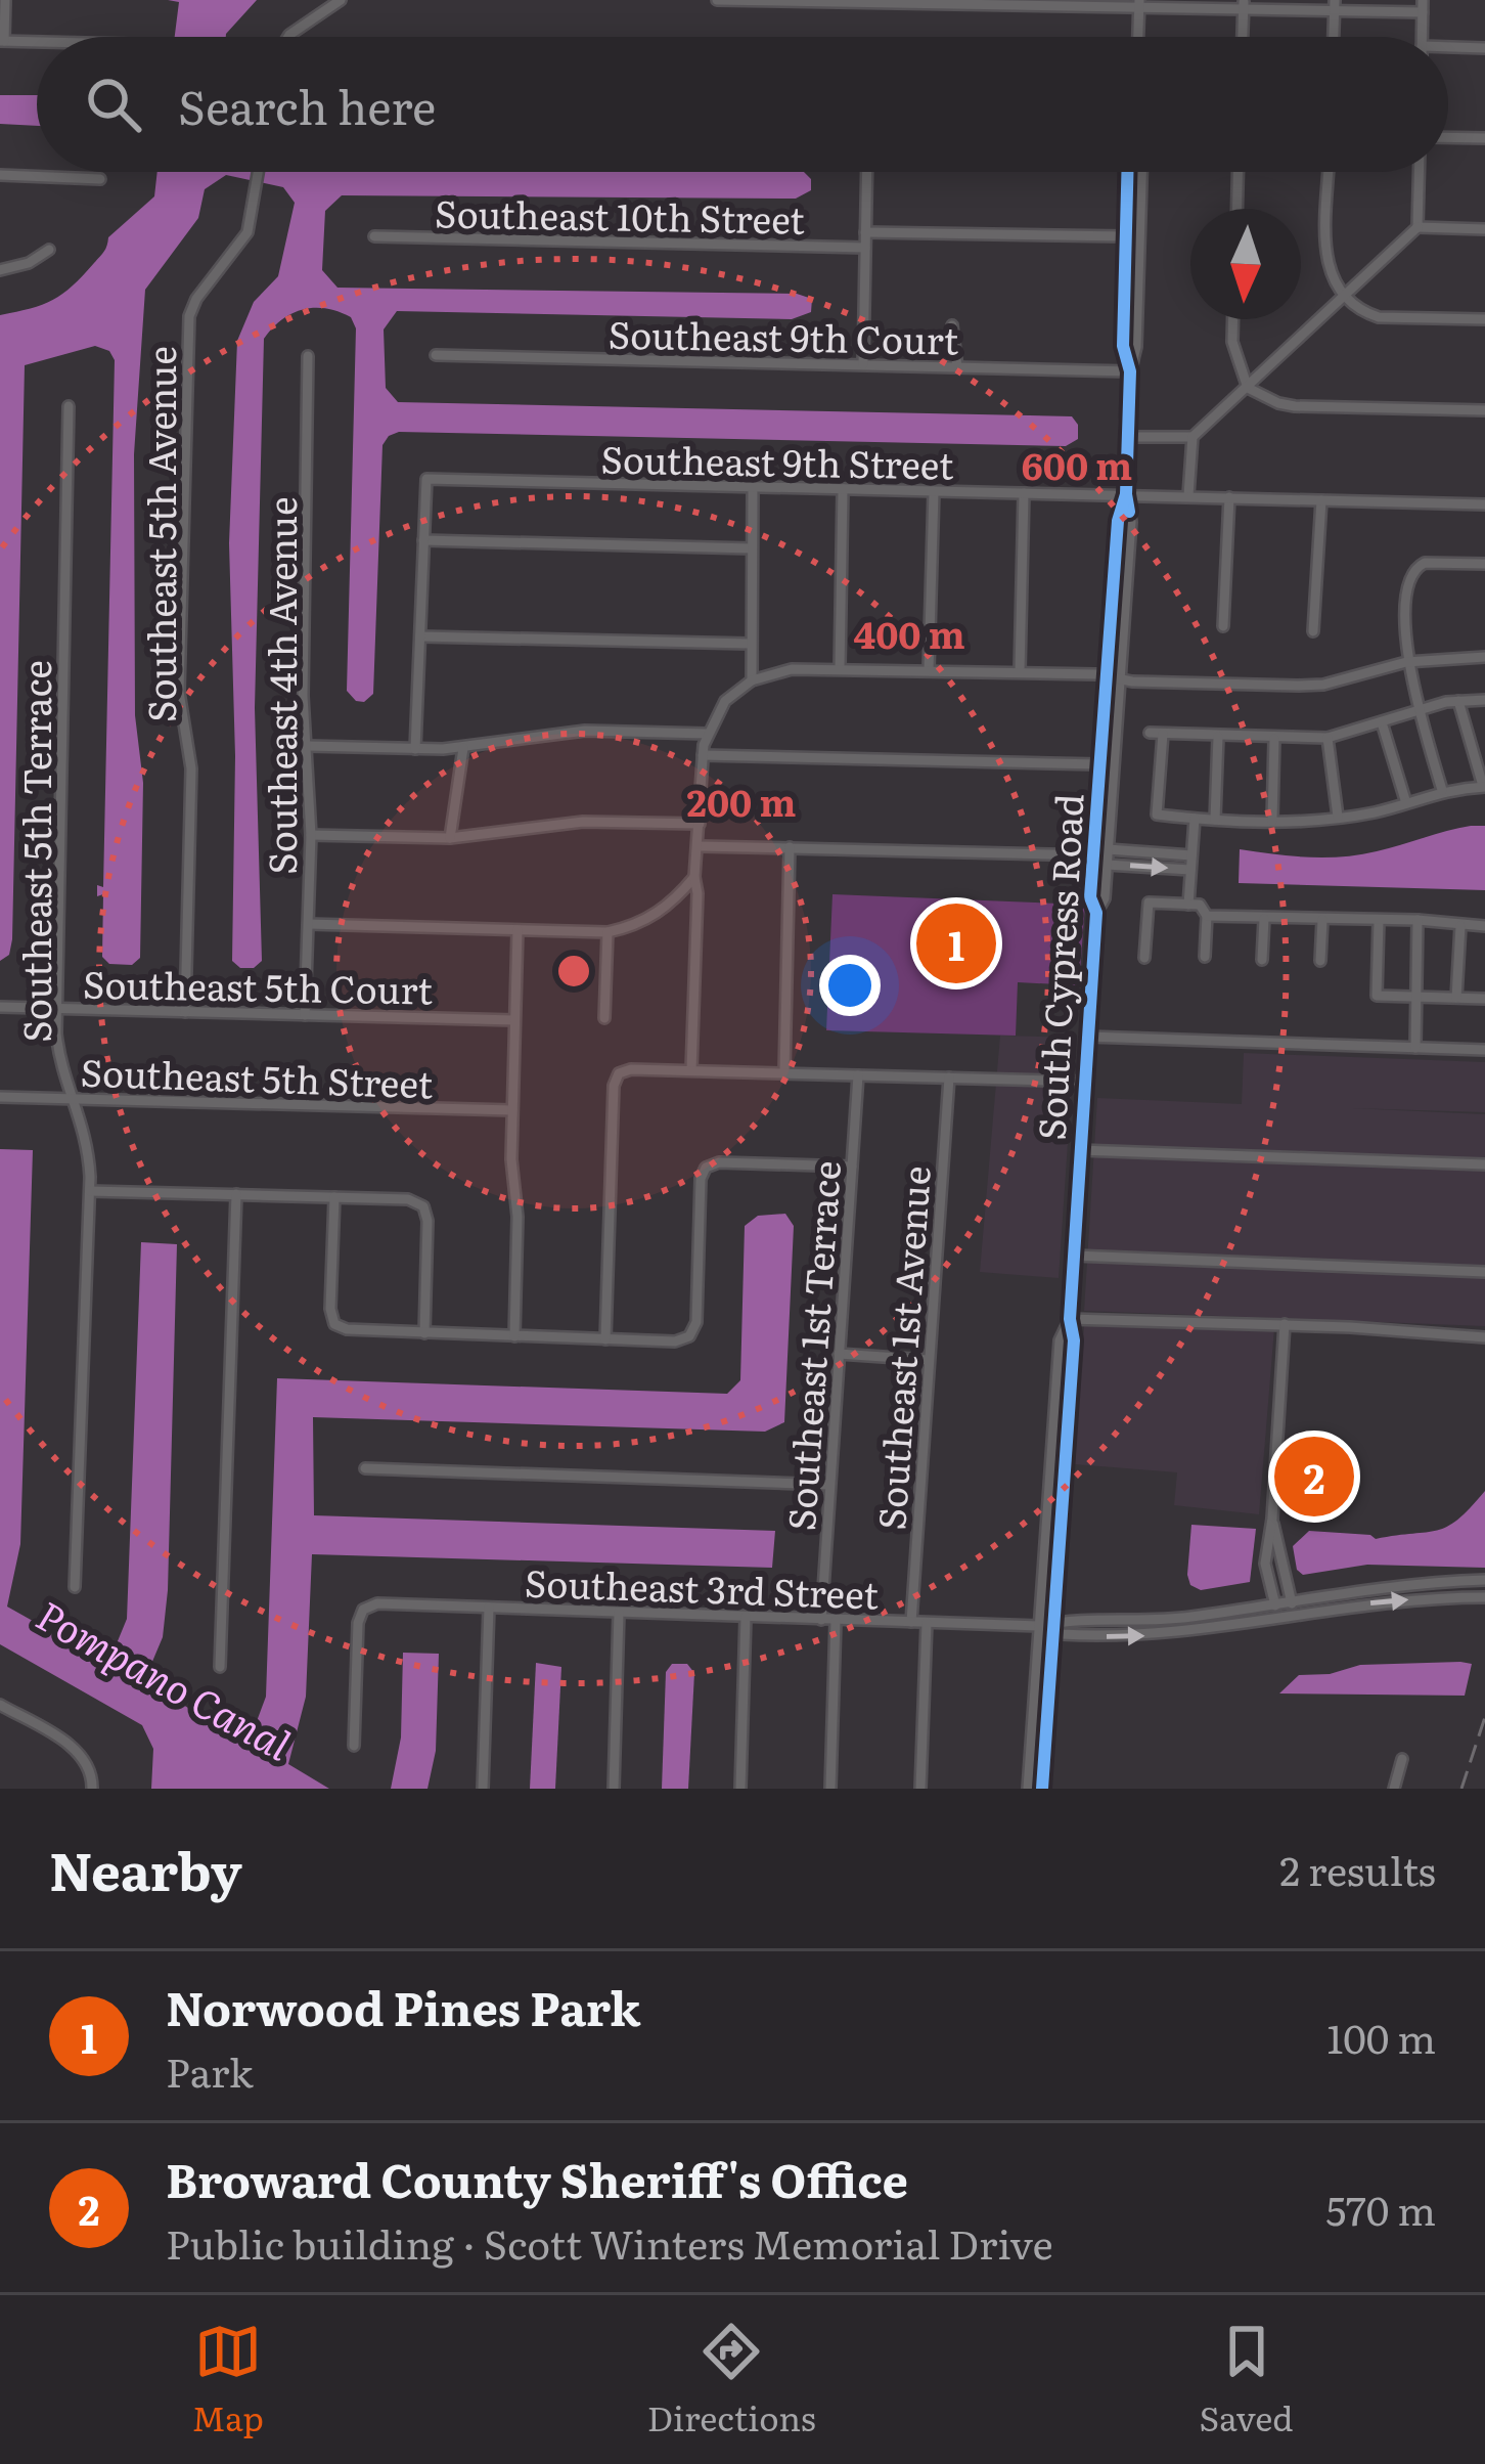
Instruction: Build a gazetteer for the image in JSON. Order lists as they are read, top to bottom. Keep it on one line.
{"streets":{"street":["Southeast 10th Street","Southeast 9th Court","Southeast 9th Street","Southeast 5th Avenue","Southeast 4th Avenue","Southeast 5th Terrace","South Cypress Road","Southeast 5th Court","Southeast 5th Street","Southeast 1st Terrace","Southeast 1st Avenue","Southeast 3rd Street"]},"crossings":[["Southeast 9th Court","South Cypress Road"],["Southeast 9th Street","South Cypress Road"],["Southeast 5th Avenue","Southeast 5th Court"],["Southeast 4th Avenue","Southeast 5th Court"],["Southeast 5th Terrace","Southeast 5th Court"],["Southeast 5th Terrace","Southeast 5th Street"],["South Cypress Road","Southeast 3rd Street"],["Southeast 1st Terrace","Southeast 3rd Street"],["Southeast 1st Avenue","Southeast 3rd Street"]],"water":["Pompano Canal"],"north":"bottom","page":{"search":"Search here","pins":["1","2"],"heading":["Nearby","2 results"],"list":[{"mark":"1","name":"Norwood Pines Park","note":"Park","value":"100 m"},{"mark":"2","name":"Broward County Sheriff's Office","note":"Public building · Scott Winters Memorial Drive","value":"570 m"}],"nav":["Map","Directions","Saved"]},"rings":["600 m","400 m","200 m"]}
